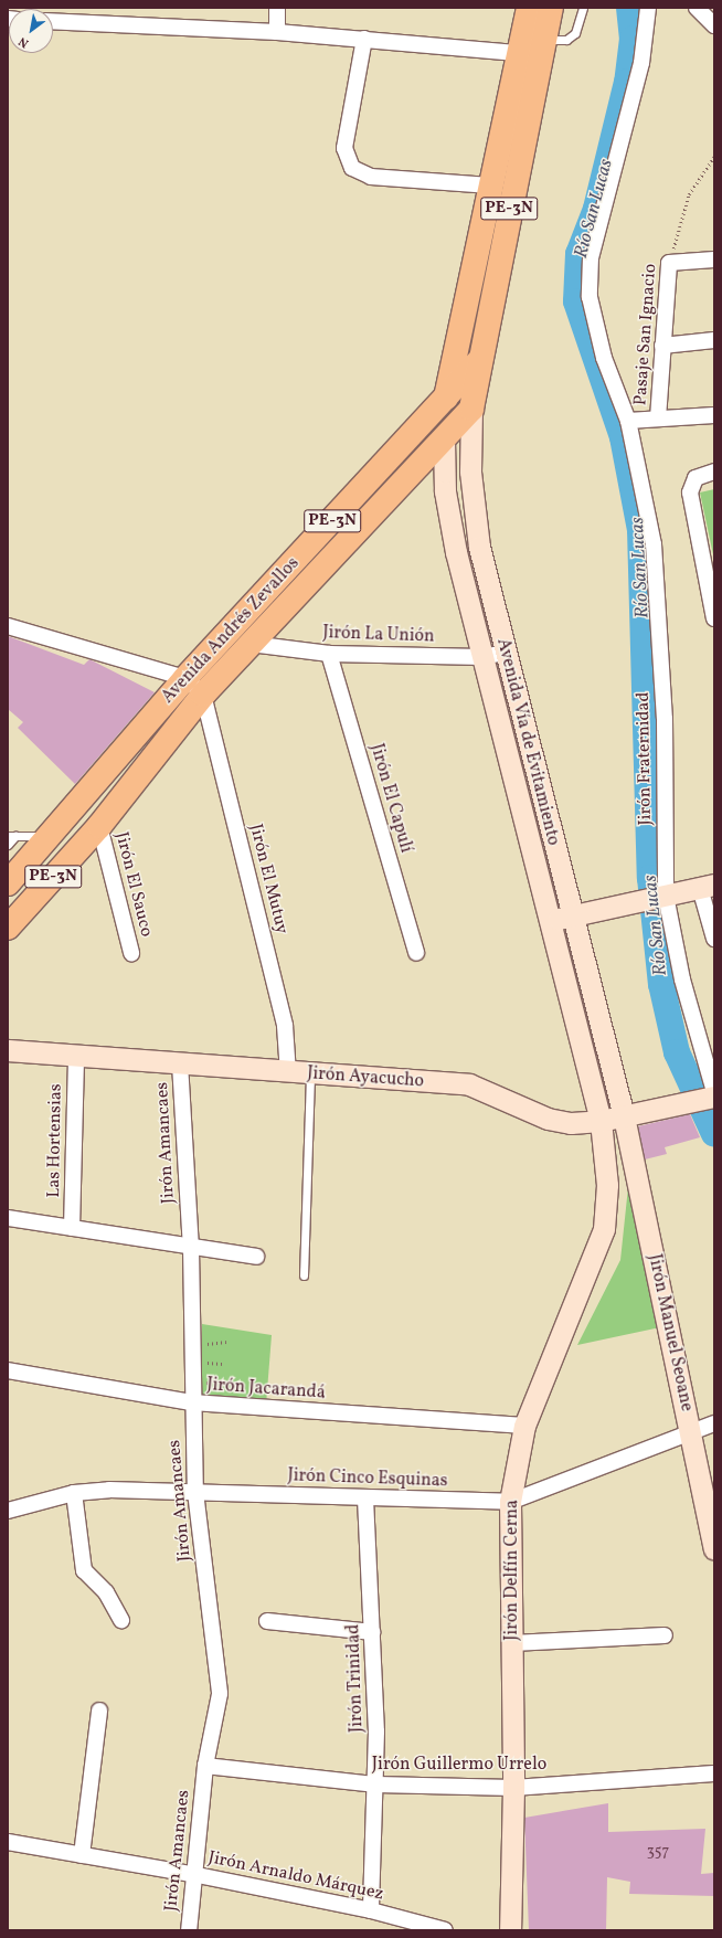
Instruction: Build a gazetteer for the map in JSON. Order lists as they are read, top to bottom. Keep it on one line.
{"streets":{"highway":["PE-3N","Avenida Andrés Zevallos","Avenida Vía de Evitamiento"],"street":["Pasaje San Ignacio","Jirón La Unión","Jirón Fraternidad","Jirón El Capulí","Jirón El Mutuy","Jirón El Sauco","Jirón Ayacucho","Las Hortensias","Jirón Amancaes","Jirón Manuel Seoane","Jirón Jacarandá","Jirón Cinco Esquinas","Jirón Delfín Cerna","Jirón Trinidad","Jirón Guillermo Urrelo","Jirón Arnaldo Márquez"]},"crossings":[["PE-3N","Avenida Andrés Zevallos"],["PE-3N","Avenida Vía de Evitamiento"],["Avenida Andrés Zevallos","Jirón La Unión"],["Avenida Andrés Zevallos","Avenida Vía de Evitamiento"],["Avenida Andrés Zevallos","Jirón El Mutuy"],["Avenida Andrés Zevallos","Jirón El Sauco"],["Jirón La Unión","Avenida Vía de Evitamiento"],["Jirón La Unión","Jirón El Capulí"],["Avenida Vía de Evitamiento","Jirón Ayacucho"],["Avenida Vía de Evitamiento","Jirón Manuel Seoane"],["Avenida Vía de Evitamiento","Jirón Delfín Cerna"],["Jirón Fraternidad","Jirón Ayacucho"],["Jirón El Mutuy","Jirón Ayacucho"],["Jirón Ayacucho","Las Hortensias"],["Jirón Ayacucho","Jirón Amancaes"],["Jirón Ayacucho","Jirón Manuel Seoane"],["Jirón Ayacucho","Jirón Delfín Cerna"],["Jirón Amancaes","Jirón Jacarandá"],["Jirón Amancaes","Jirón Cinco Esquinas"],["Jirón Amancaes","Jirón Guillermo Urrelo"],["Jirón Amancaes","Jirón Arnaldo Márquez"],["Jirón Manuel Seoane","Jirón Cinco Esquinas"],["Jirón Jacarandá","Jirón Delfín Cerna"],["Jirón Cinco Esquinas","Jirón Delfín Cerna"],["Jirón Cinco Esquinas","Jirón Trinidad"],["Jirón Delfín Cerna","Jirón Guillermo Urrelo"],["Jirón Trinidad","Jirón Guillermo Urrelo"],["Jirón Trinidad","Jirón Arnaldo Márquez"]],"water":["Río San Lucas"],"house_numbers":["357"],"north":"bottom left"}
